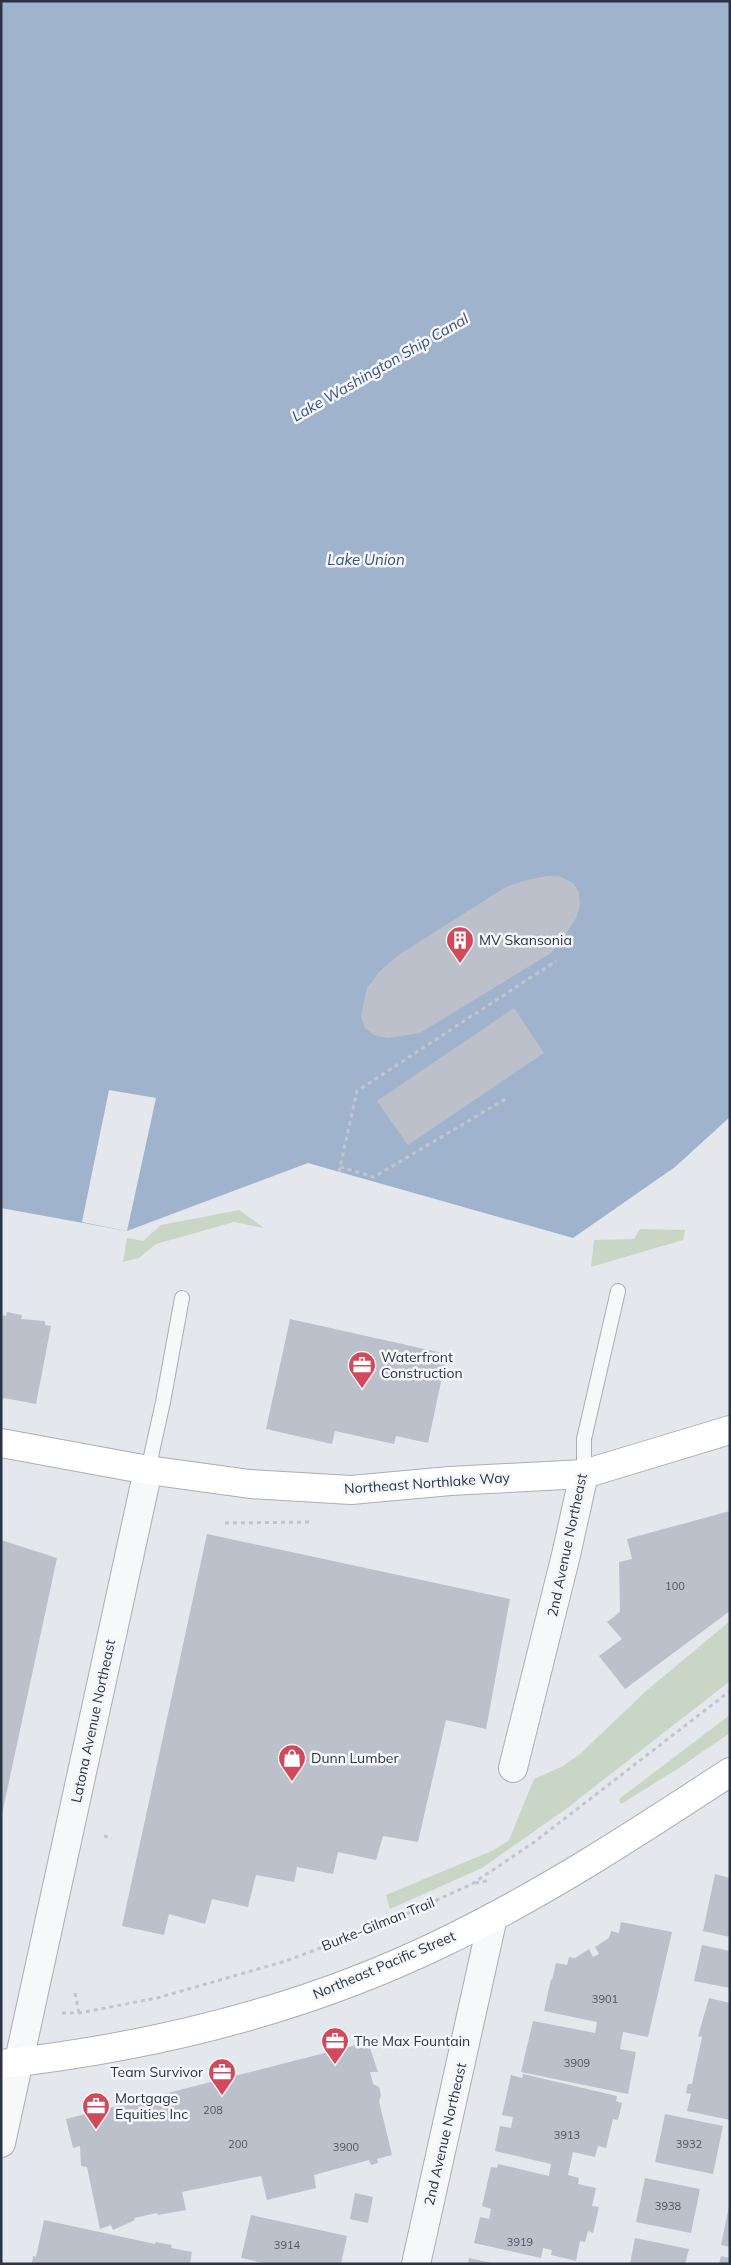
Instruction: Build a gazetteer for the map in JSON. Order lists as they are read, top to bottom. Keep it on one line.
{"streets":{"street":["Northeast Northlake Way","2nd Avenue Northeast","Latona Avenue Northeast","Northeast Pacific Street"],"path":["Burke-Gilman Trail"]},"crossings":[["Northeast Northlake Way","2nd Avenue Northeast"],["Northeast Northlake Way","Latona Avenue Northeast"],["2nd Avenue Northeast","Northeast Pacific Street"],["Latona Avenue Northeast","Northeast Pacific Street"]],"water":["Lake Washington Ship Canal","Lake Union"],"places":{"building":["MV Skansonia"],"office":["Waterfront Construction","The Max Fountain","Team Survivor","Mortgage Equities Inc"],"shop":["Dunn Lumber"]},"house_numbers":["100","3901","3909","208","3913","200","3932","3900","3938","3919","3914"]}
